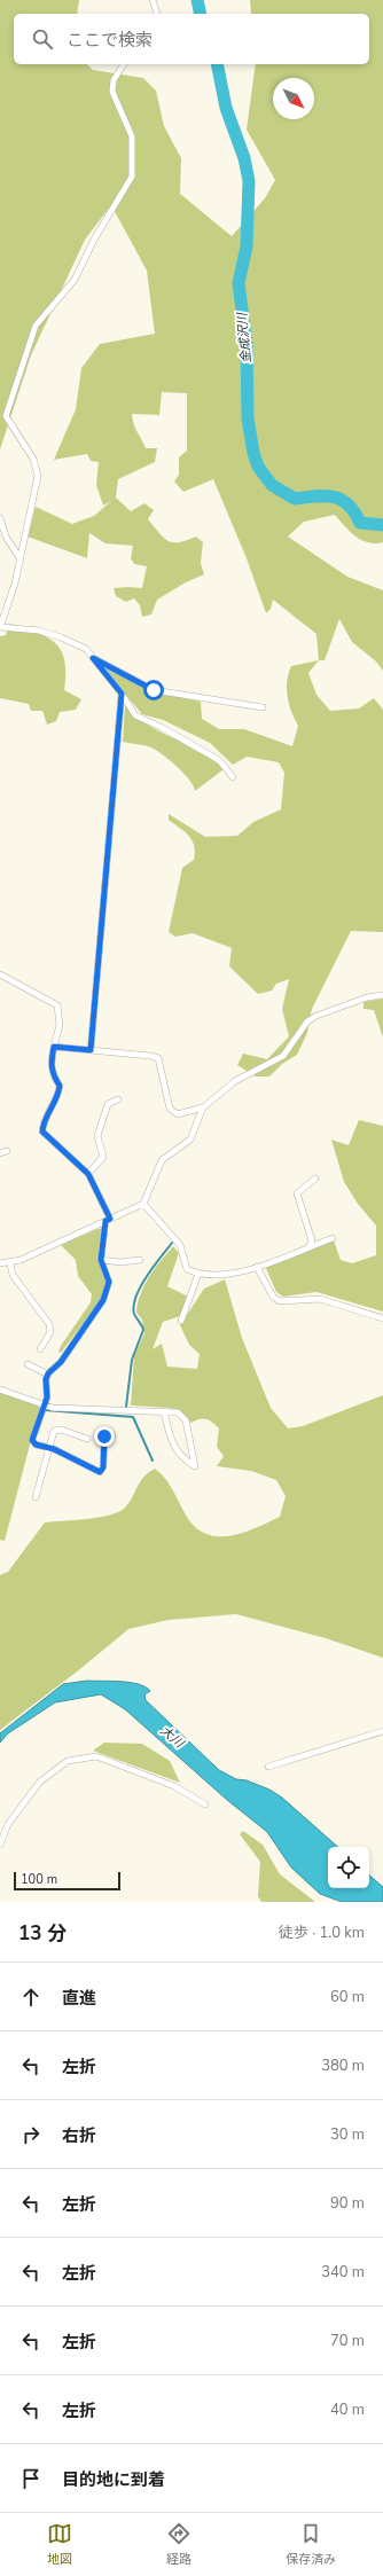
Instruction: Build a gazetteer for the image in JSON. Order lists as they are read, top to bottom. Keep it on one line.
{"water":["金成沢川","大川"],"scale_bar":"100 m","north":"bottom right","page":{"search":"ここで検索","scale":"100 m","heading":["13 分","徒歩 · 1.0 km"],"list":[["直進","60 m"],["左折","380 m"],["右折","30 m"],["左折","90 m"],["左折","340 m"],["左折","70 m"],["左折","40 m"],"目的地に到着"],"nav":["地図","経路","保存済み"]}}
